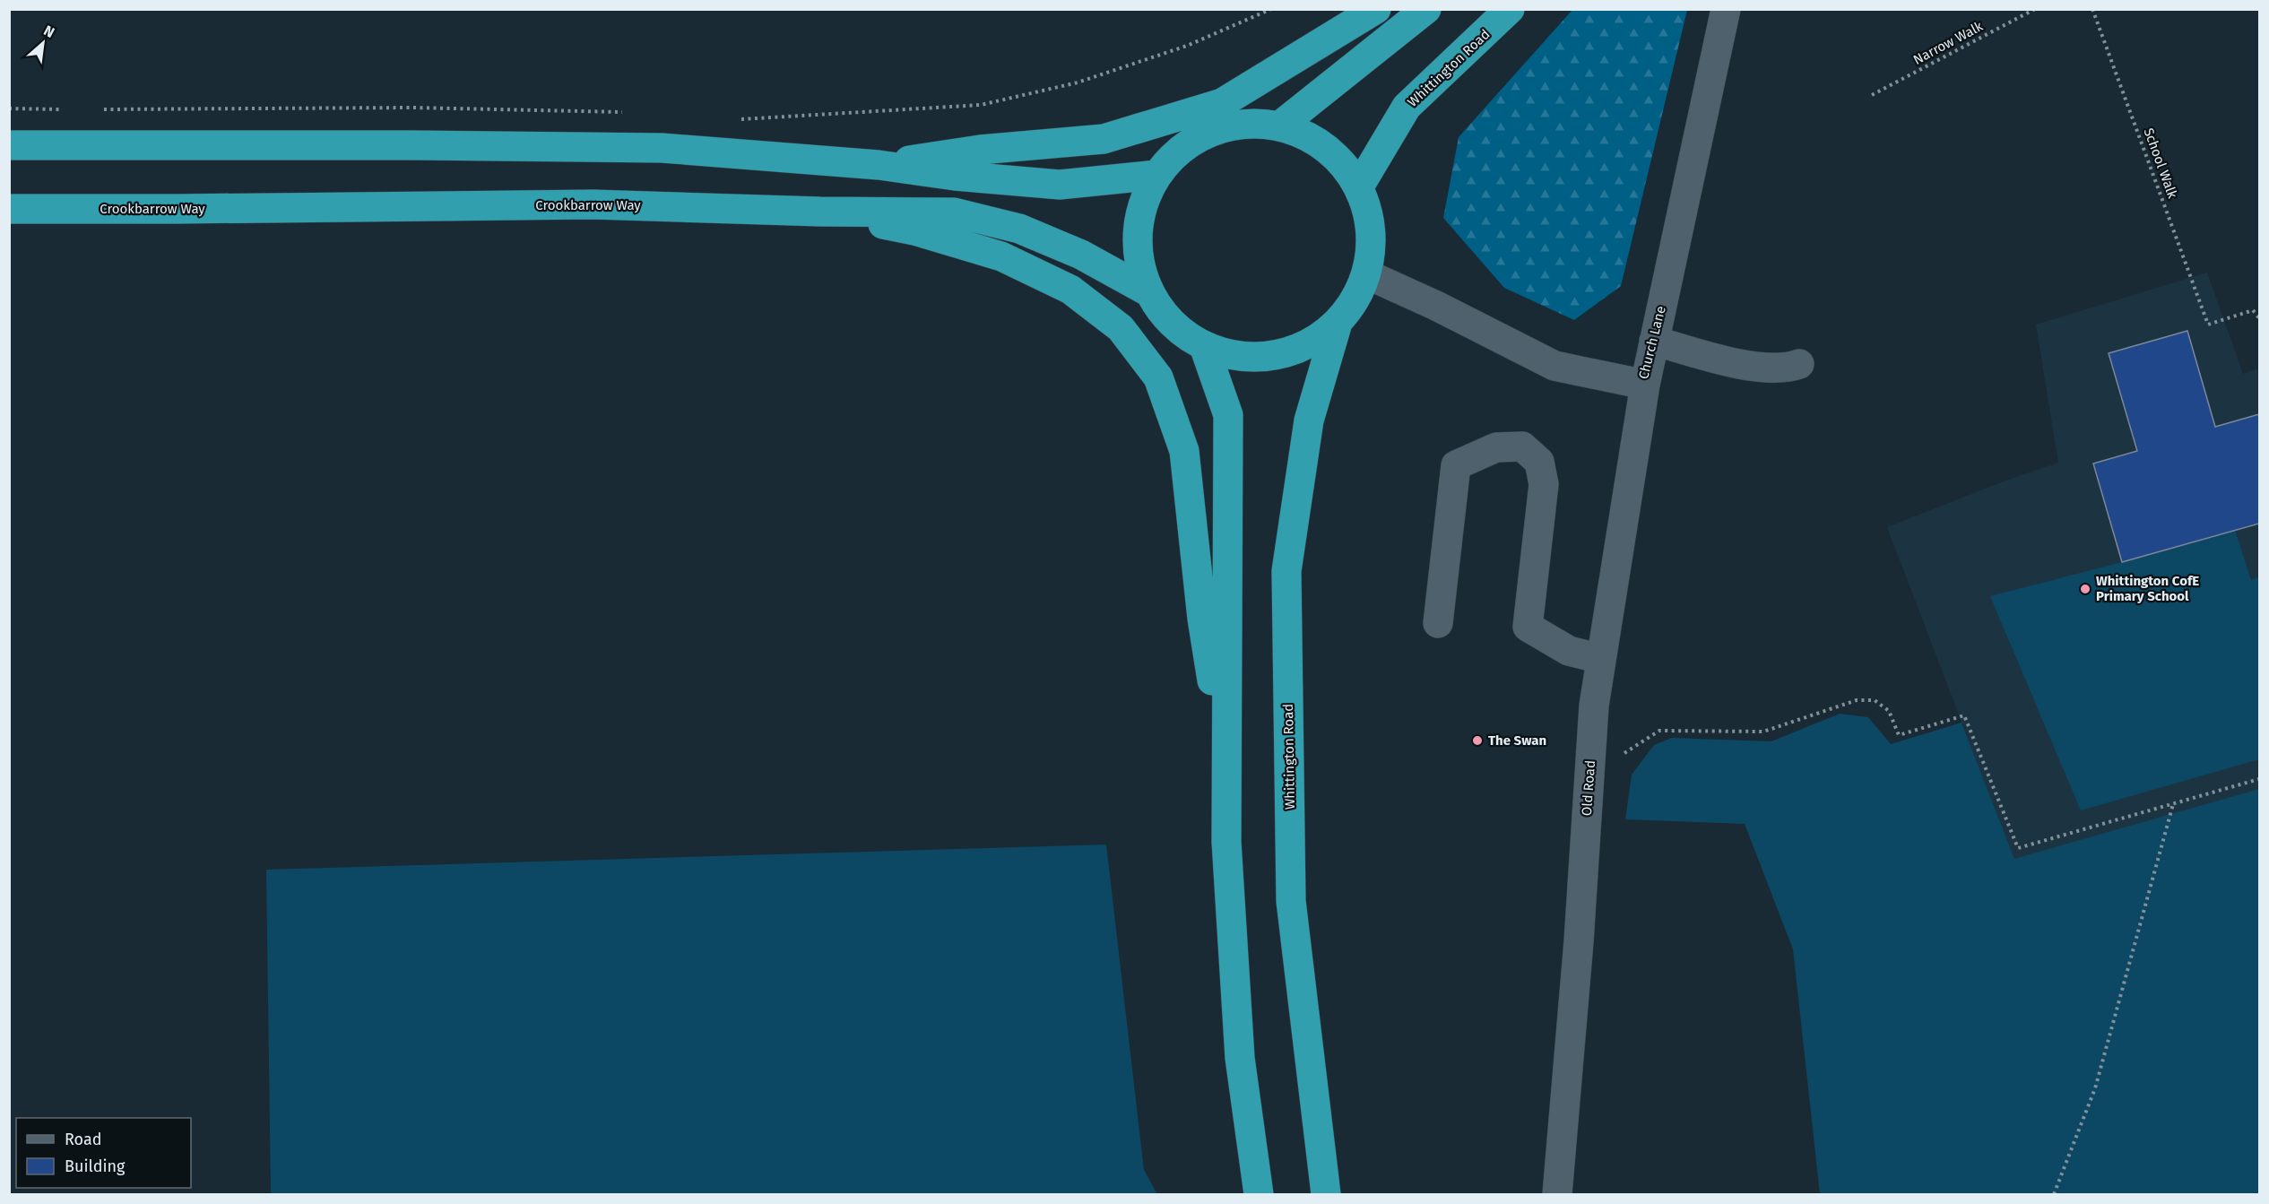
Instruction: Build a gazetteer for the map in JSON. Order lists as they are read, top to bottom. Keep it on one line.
{"streets":{"highway":["Whittington Road","Crookbarrow Way"],"street":["Church Lane","Old Road"],"path":["Narrow Walk","School Walk"]},"crossings":[["Church Lane","Old Road"]],"places":["Whittington CofE Primary School","The Swan"],"legend":["Road","Building"],"north":"top right"}
